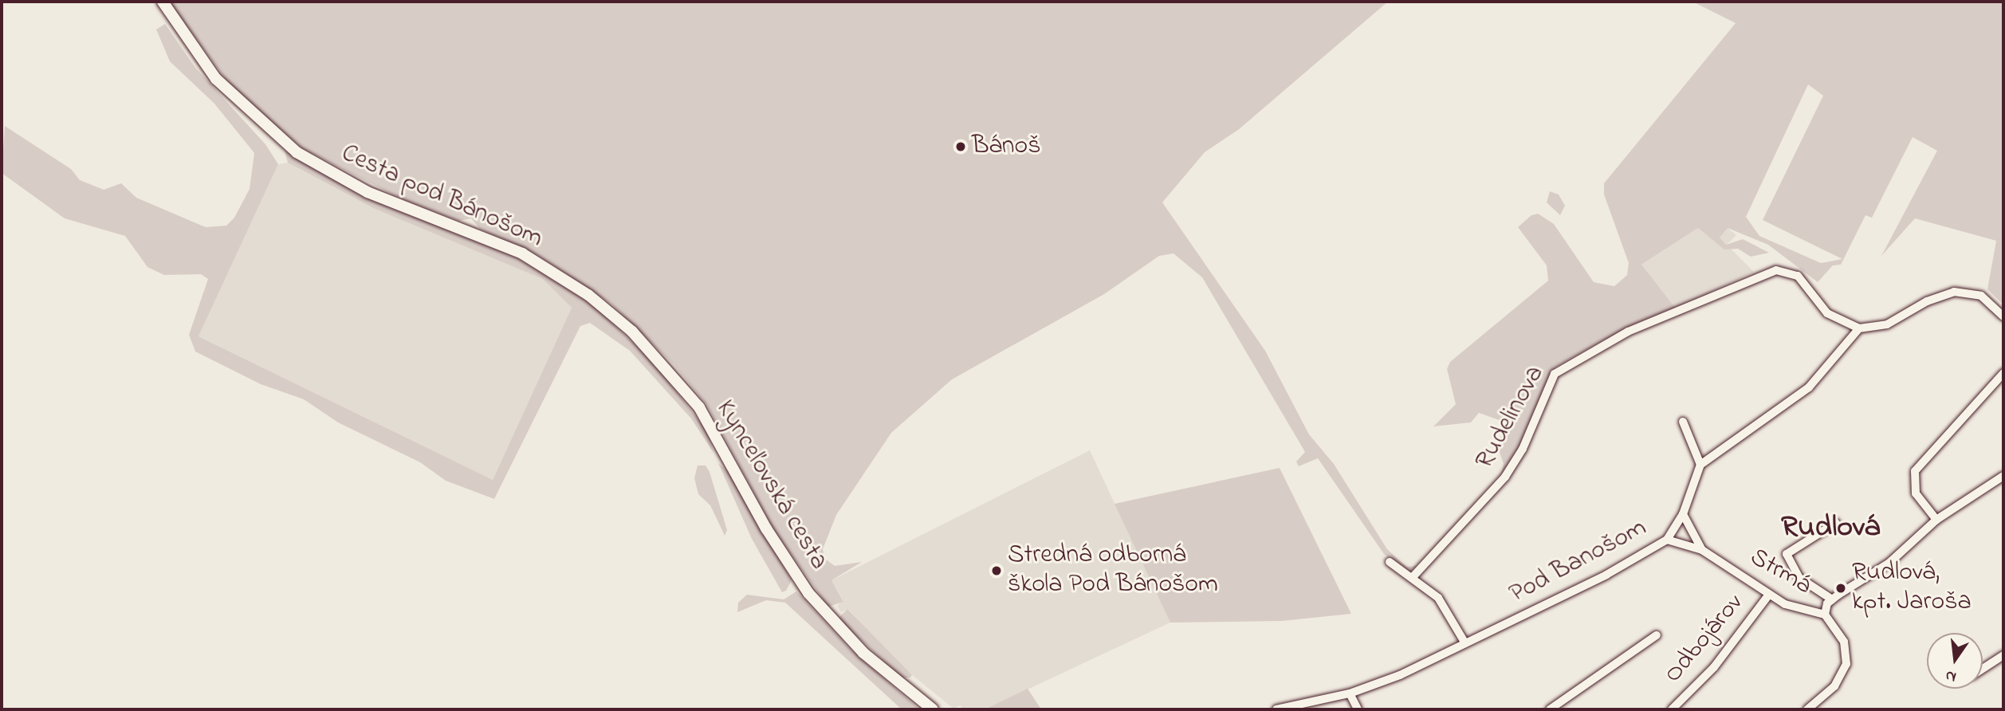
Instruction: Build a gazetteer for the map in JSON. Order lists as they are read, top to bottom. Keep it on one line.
{"streets":{"street":["Cesta pod Bánošom","Rudelinova","Kynceľovská cesta","Pod Banošom","Strmá","Odbojárov"]},"crossings":[["Cesta pod Bánošom","Kynceľovská cesta"],["Pod Banošom","Strmá"],["Strmá","Odbojárov"]],"districts":["Rudlová"],"places":["Bánoš","Stredná odborná škola Pod Bánošom","Rudlová, kpt. Jaroša"],"north":"bottom"}
